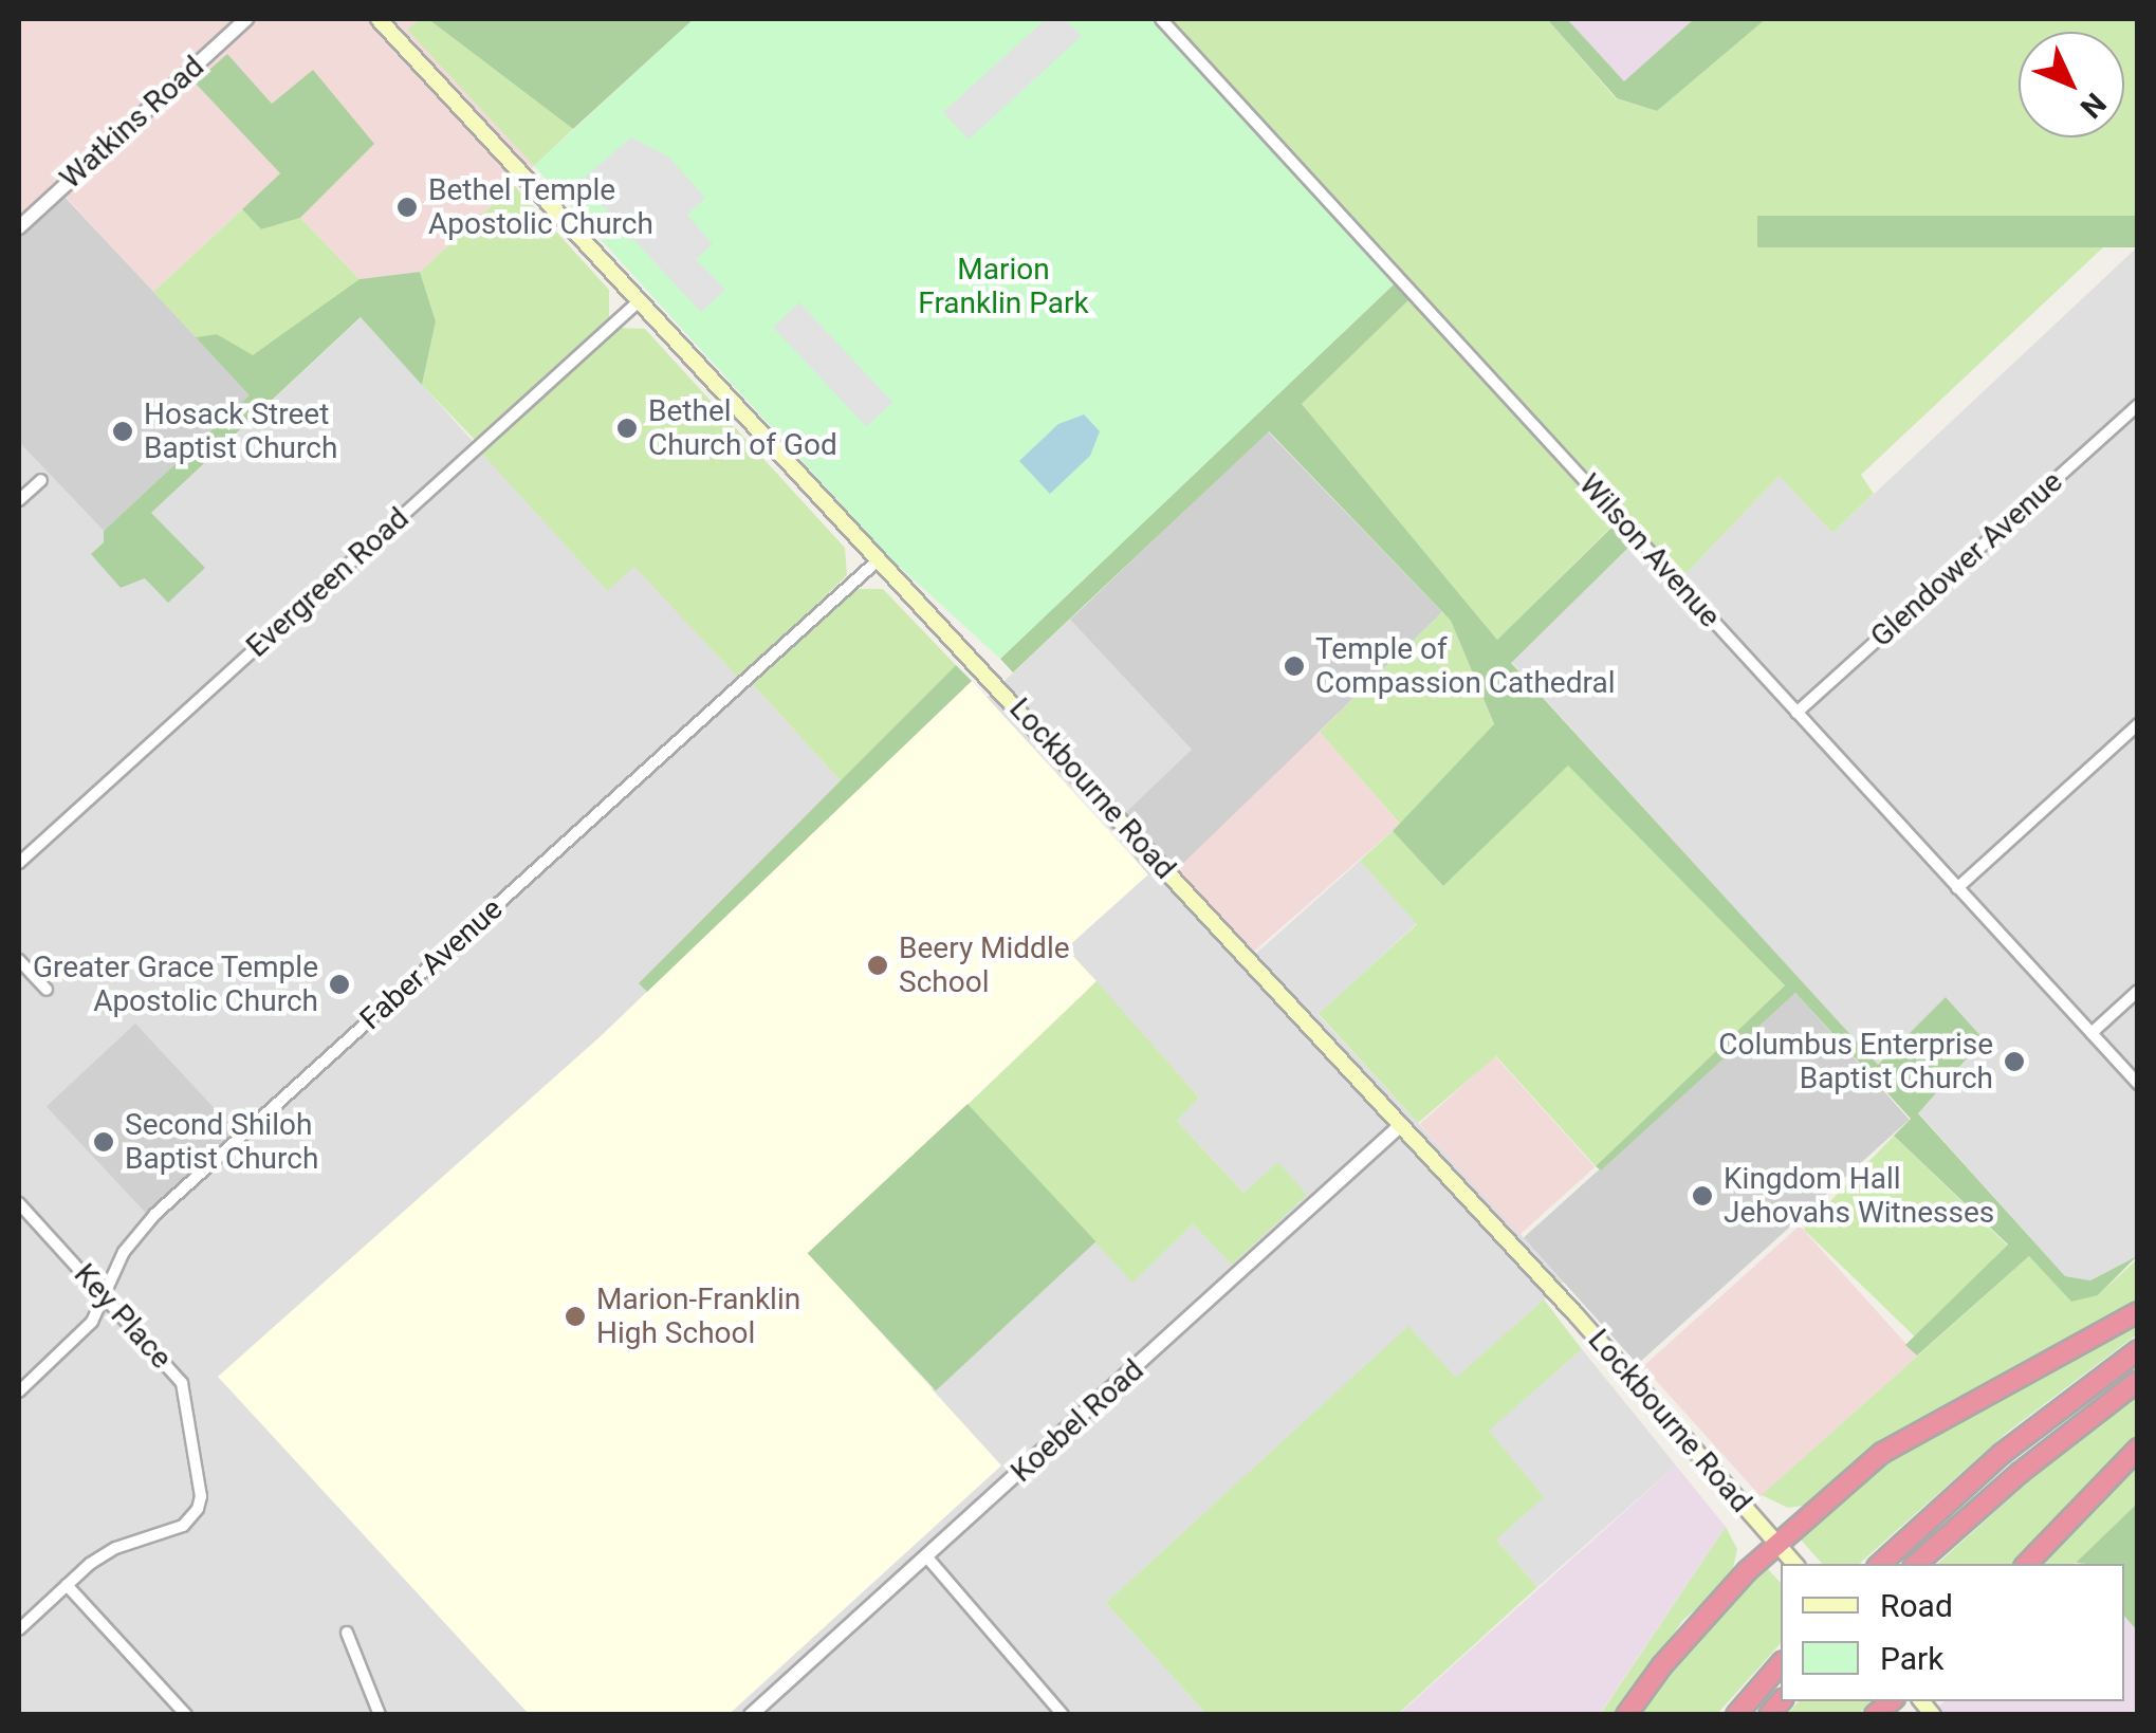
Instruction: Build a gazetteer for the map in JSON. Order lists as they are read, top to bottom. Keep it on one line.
{"streets":{"main road":["Lockbourne Road"],"street":["Watkins Road","Wilson Avenue","Glendower Avenue","Evergreen Road","Faber Avenue","Key Place","Koebel Road"]},"crossings":[["Wilson Avenue","Glendower Avenue"],["Evergreen Road","Lockbourne Road"],["Lockbourne Road","Faber Avenue"],["Lockbourne Road","Koebel Road"],["Faber Avenue","Key Place"]],"parks":["Marion Franklin Park"],"places":["Bethel Temple Apostolic Church","Bethel Church of God","Hosack Street Baptist Church","Temple of Compassion Cathedral","Beery Middle School","Greater Grace Temple Apostolic Church","Columbus Enterprise Baptist Church","Second Shiloh Baptist Church","Kingdom Hall Jehovahs Witnesses","Marion-Franklin High School"],"legend":["Road","Park"],"north":"bottom right"}
